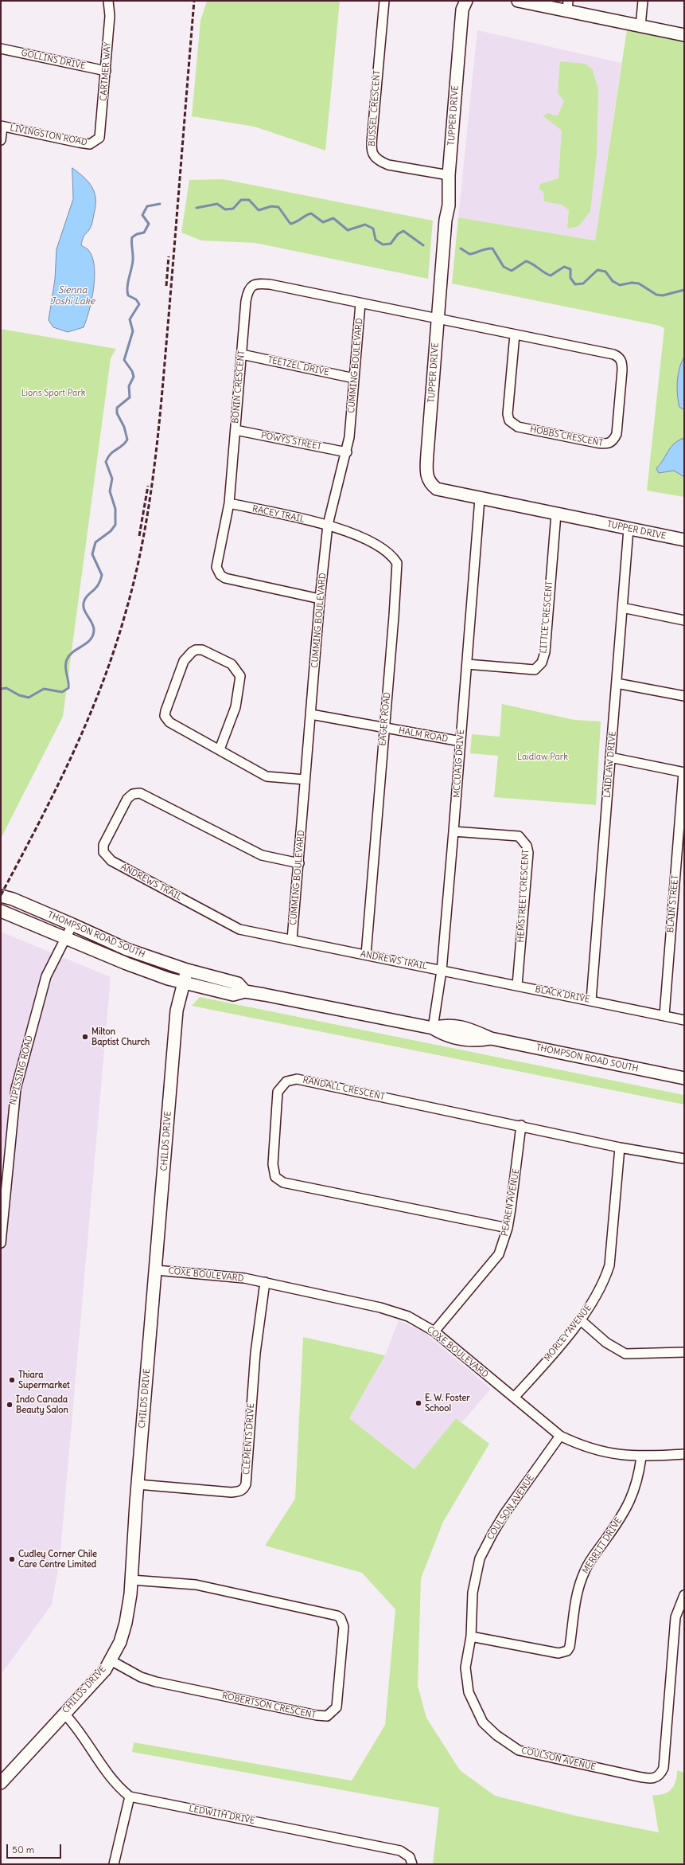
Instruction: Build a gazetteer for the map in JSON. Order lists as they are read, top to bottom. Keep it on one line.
{"streets":{"street":["GOLLINS DRIVE","CARTMER WAY","BUSSEL CRESCENT","TUPPER DRIVE","LIVINGSTON ROAD","CUMMING BOULEVARD","TEETZEL DRIVE","BONIN CRESCENT","HOBBS CRESCENT","POWYS STREET","RACEY TRAIL","LITTLE CRESCENT","EAGER ROAD","HALM ROAD","MCCUAIG DRIVE","LAIDLAW DRIVE","ANDREWS TRAIL","HEMSTREET CRESCENT","BLAIN STREET","THOMPSON ROAD SOUTH","BLACK DRIVE","NIPISSING ROAD","RANDALL CRESCENT","CHILDS DRIVE","PEAREN AVENUE","COXE BOULEVARD","MORLEY AVENUE","CLEMENTS DRIVE","COULSON AVENUE","MERRITT DRIVE","ROBERTSON CRESCENT","LEDWITH DRIVE"]},"crossings":[["GOLLINS DRIVE","CARTMER WAY"],["CARTMER WAY","LIVINGSTON ROAD"],["BUSSEL CRESCENT","TUPPER DRIVE"],["TUPPER DRIVE","BONIN CRESCENT"],["TUPPER DRIVE","HOBBS CRESCENT"],["TUPPER DRIVE","LITTLE CRESCENT"],["TUPPER DRIVE","MCCUAIG DRIVE"],["TUPPER DRIVE","LAIDLAW DRIVE"],["CUMMING BOULEVARD","TEETZEL DRIVE"],["CUMMING BOULEVARD","BONIN CRESCENT"],["CUMMING BOULEVARD","POWYS STREET"],["CUMMING BOULEVARD","RACEY TRAIL"],["CUMMING BOULEVARD","EAGER ROAD"],["CUMMING BOULEVARD","HALM ROAD"],["CUMMING BOULEVARD","ANDREWS TRAIL"],["TEETZEL DRIVE","BONIN CRESCENT"],["BONIN CRESCENT","HOBBS CRESCENT"],["BONIN CRESCENT","POWYS STREET"],["BONIN CRESCENT","RACEY TRAIL"],["RACEY TRAIL","EAGER ROAD"],["LITTLE CRESCENT","MCCUAIG DRIVE"],["EAGER ROAD","HALM ROAD"],["EAGER ROAD","ANDREWS TRAIL"],["HALM ROAD","MCCUAIG DRIVE"],["MCCUAIG DRIVE","ANDREWS TRAIL"],["MCCUAIG DRIVE","HEMSTREET CRESCENT"],["MCCUAIG DRIVE","THOMPSON ROAD SOUTH"],["MCCUAIG DRIVE","BLACK DRIVE"],["LAIDLAW DRIVE","BLACK DRIVE"],["ANDREWS TRAIL","BLACK DRIVE"],["HEMSTREET CRESCENT","BLACK DRIVE"],["BLAIN STREET","BLACK DRIVE"],["THOMPSON ROAD SOUTH","NIPISSING ROAD"],["THOMPSON ROAD SOUTH","CHILDS DRIVE"],["RANDALL CRESCENT","PEAREN AVENUE"],["RANDALL CRESCENT","MORLEY AVENUE"],["CHILDS DRIVE","COXE BOULEVARD"],["CHILDS DRIVE","CLEMENTS DRIVE"],["CHILDS DRIVE","ROBERTSON CRESCENT"],["PEAREN AVENUE","COXE BOULEVARD"],["COXE BOULEVARD","MORLEY AVENUE"],["COXE BOULEVARD","CLEMENTS DRIVE"],["COXE BOULEVARD","COULSON AVENUE"],["COXE BOULEVARD","MERRITT DRIVE"],["COULSON AVENUE","MERRITT DRIVE"]],"water":["Sienna Joshi Lake"],"parks":["Lions Sport Park","Laidlaw Park"],"places":["Milton Baptist Church","Thiara Supermarket","E. W. Foster School","Indo Canada Beauty Salon","Cudley Corner Chile Care Centre Limited"],"scale_bar":"50 m"}
